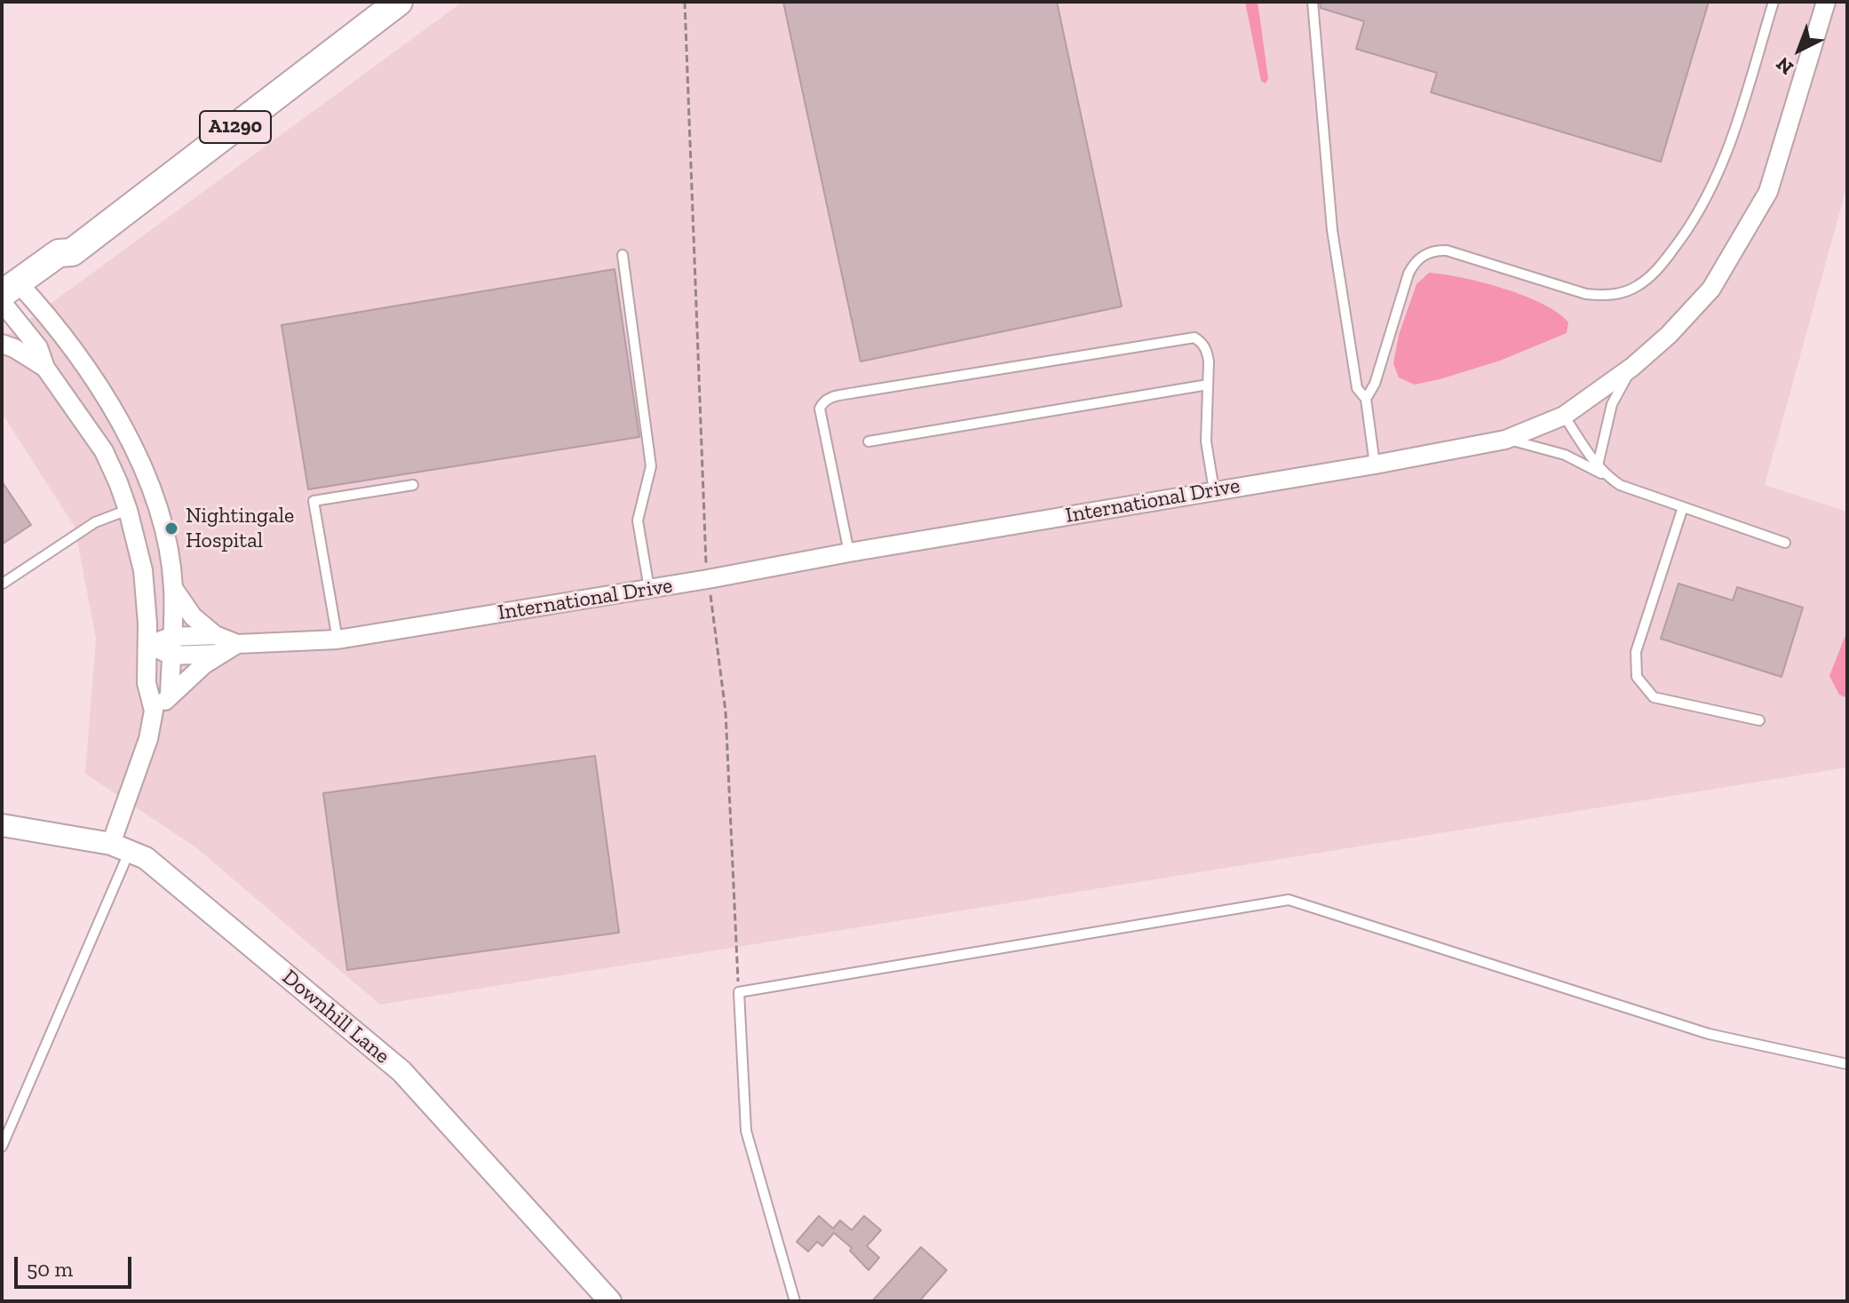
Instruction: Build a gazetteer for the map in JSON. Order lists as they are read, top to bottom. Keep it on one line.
{"streets":{"main road":["A1290"],"street":["International Drive","Downhill Lane"]},"crossings":[["A1290","International Drive"]],"places":["Nightingale Hospital"],"scale_bar":"50 m","north":"bottom left"}
